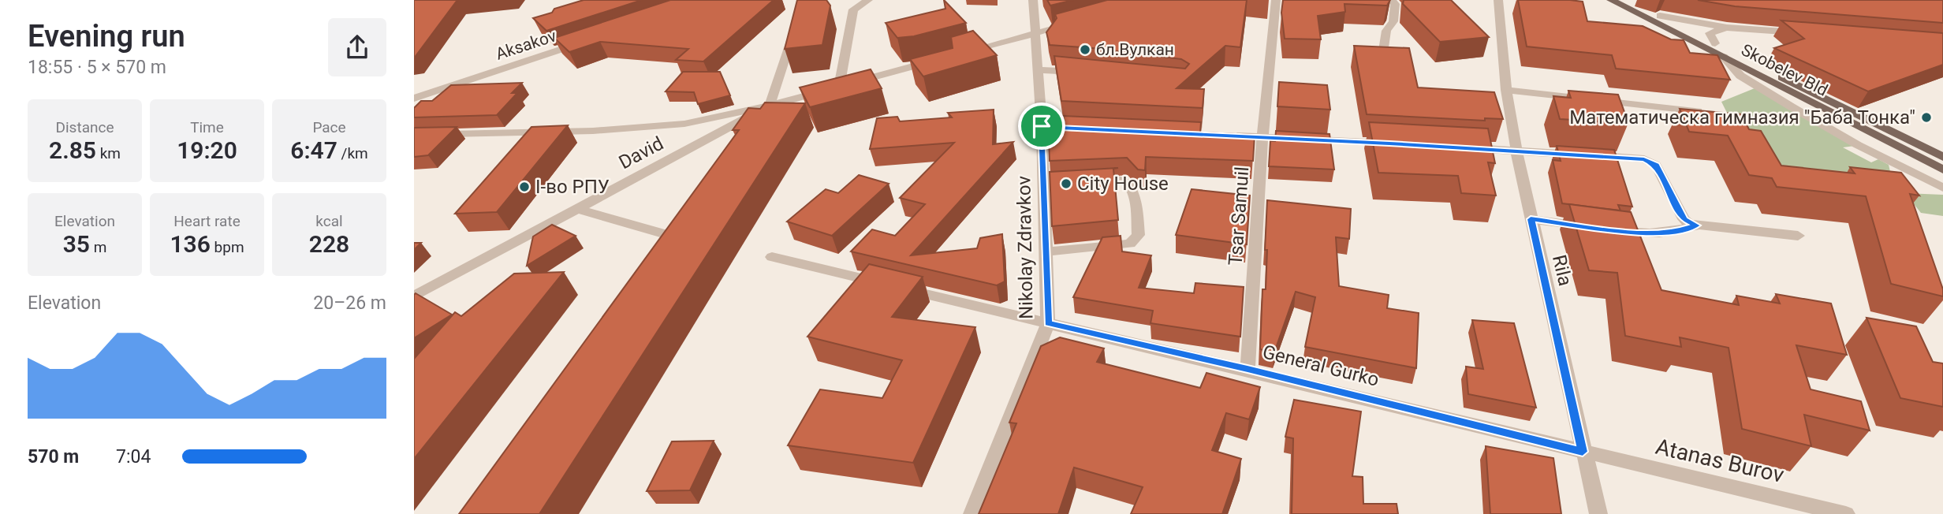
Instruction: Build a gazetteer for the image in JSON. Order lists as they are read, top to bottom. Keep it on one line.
{"streets":{"main road":["Skobelev Bld"],"street":["Aksakov","David","Tsar Samuil","Nikolay Zdravkov","Rila","General Gurko","Atanas Burov"]},"crossings":[["Tsar Samuil","General Gurko"],["Nikolay Zdravkov","General Gurko"],["Rila","General Gurko"],["Rila","Atanas Burov"],["General Gurko","Atanas Burov"]],"places":["бл.Вулкан","Математическа гимназия \"Баба Тонка\"","City House","I-во РПУ"],"page":{"heading":["Evening run","18:55 · 5 × 570 m"],"stats":[["Distance","2.85 km"],["Time","19:20"],["Pace","6:47 /km"],["Elevation","35 m"],["Heart rate","136 bpm"],["kcal","228"]],"chart":["Elevation","20–26 m"],"list":[{"name":"570 m","note":"7:04"}]}}
